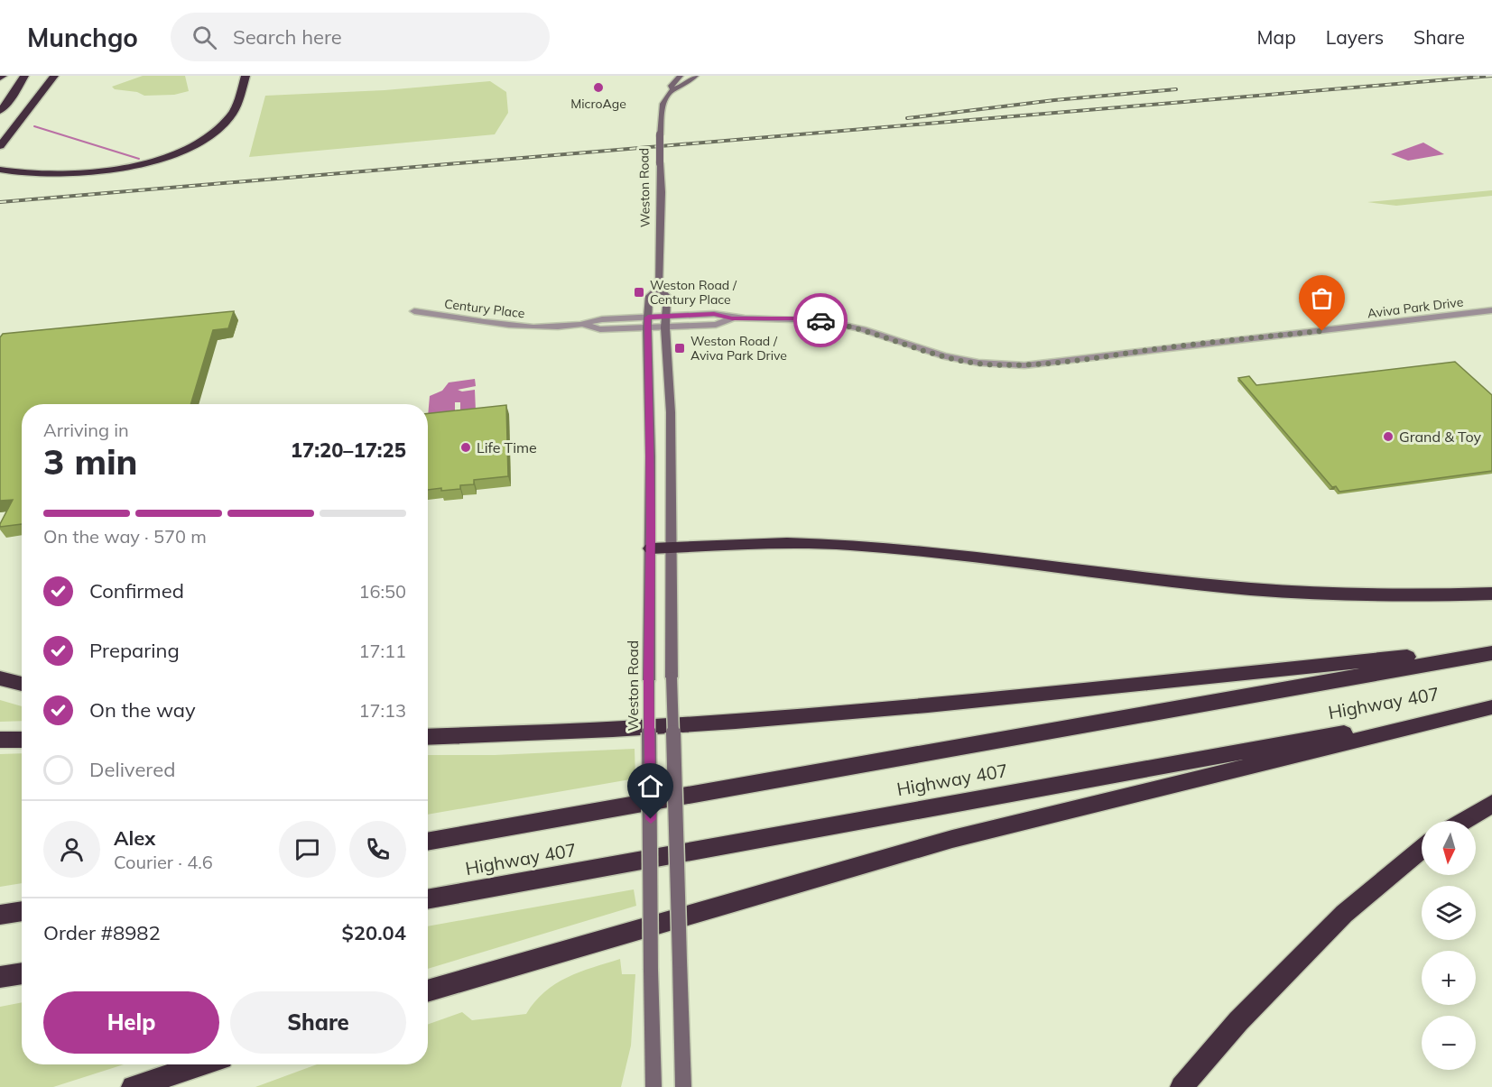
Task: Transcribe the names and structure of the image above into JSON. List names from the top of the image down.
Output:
{
  "streets": {
    "highway": ["Highway 407"],
    "main road": ["Weston Road"],
    "street": ["Aviva Park Drive", "Century Place"]
  },
  "crossings": [
    ["Weston Road", "Aviva Park Drive"],
    ["Weston Road", "Century Place"],
    ["Aviva Park Drive", "Century Place"]
  ],
  "places": {
    "other": ["MicroAge", "Grand & Toy", "Life Time"],
    "transit": ["Weston Road / Century Place", "Weston Road / Aviva Park Drive"]
  },
  "north": "bottom",
  "page": {
    "header": "Munchgo",
    "search": "Search here",
    "nav": ["Map", "Layers", "Share"],
    "heading": ["3 min", "Arriving in", "17:20–17:25"],
    "panel": [
      "Alex",
      "Courier · 4.6",
      "Order #8982",
      "$20.04"
    ],
    "bar": "On the way · 570 m",
    "list": [
      ["Confirmed", "16:50"],
      ["Preparing", "17:11"],
      ["On the way", "17:13"],
      "Delivered"
    ],
    "map_buttons": ["+", "−"],
    "buttons": ["Help", "Share"]
  }
}
